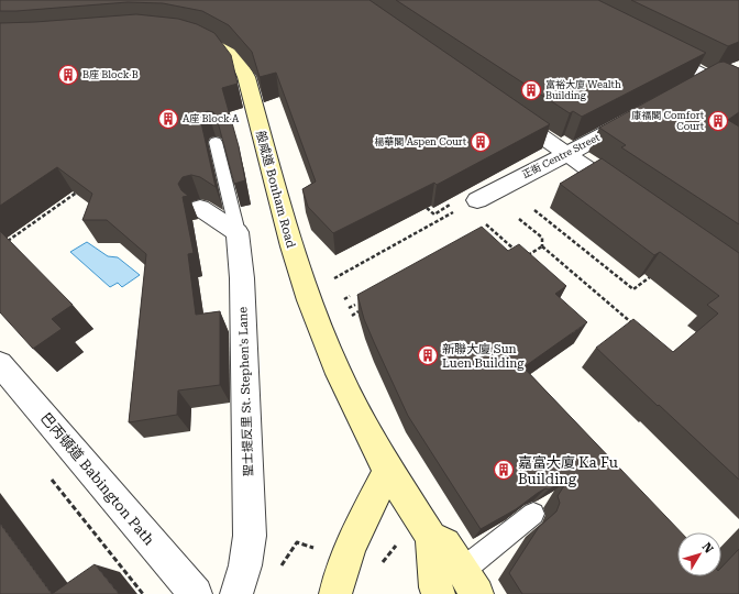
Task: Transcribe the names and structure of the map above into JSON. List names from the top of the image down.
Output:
{
  "streets": {
    "main road": ["般咸道 Bonham Road"],
    "street": ["正街 Centre Street", "聖士提反里 St. Stephen's Lane", "巴丙頓道 Babington Path"]
  },
  "places": {
    "building": [
      "B座 Block B",
      "富裕大廈 Wealth Building",
      "A座 Block A",
      "康福閣 Comfort Court",
      "楊華閣 Aspen Court",
      "新聯大廈 Sun Luen Building",
      "嘉富大廈 Ka Fu Building"
    ]
  },
  "north": "top right"
}
